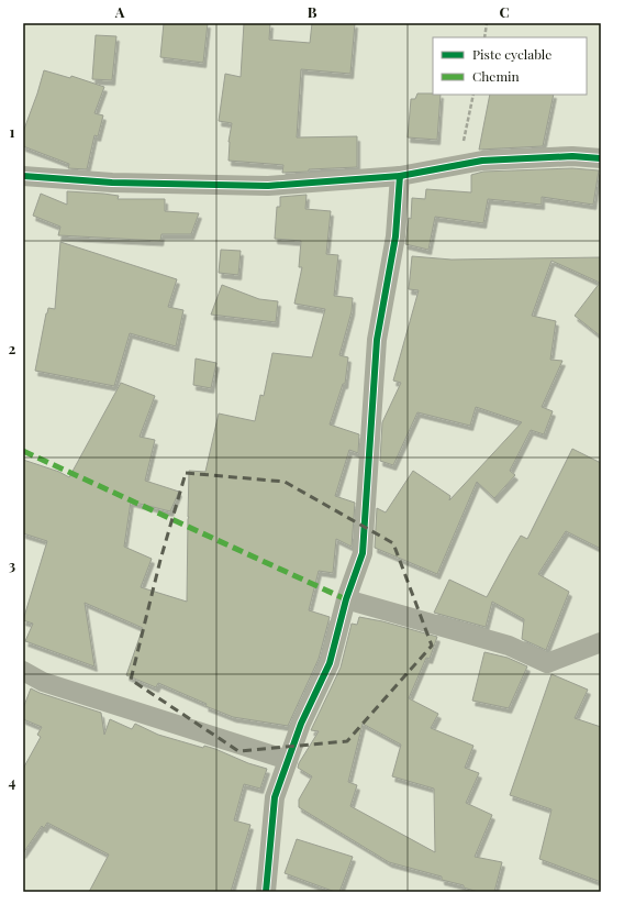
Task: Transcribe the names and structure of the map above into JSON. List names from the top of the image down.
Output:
{
  "legend": ["Piste cyclable", "Chemin"],
  "grid": {
    "columns": ["A", "B", "C"],
    "rows": [
      "1",
      "2",
      "3",
      "4"
    ]
  }
}
